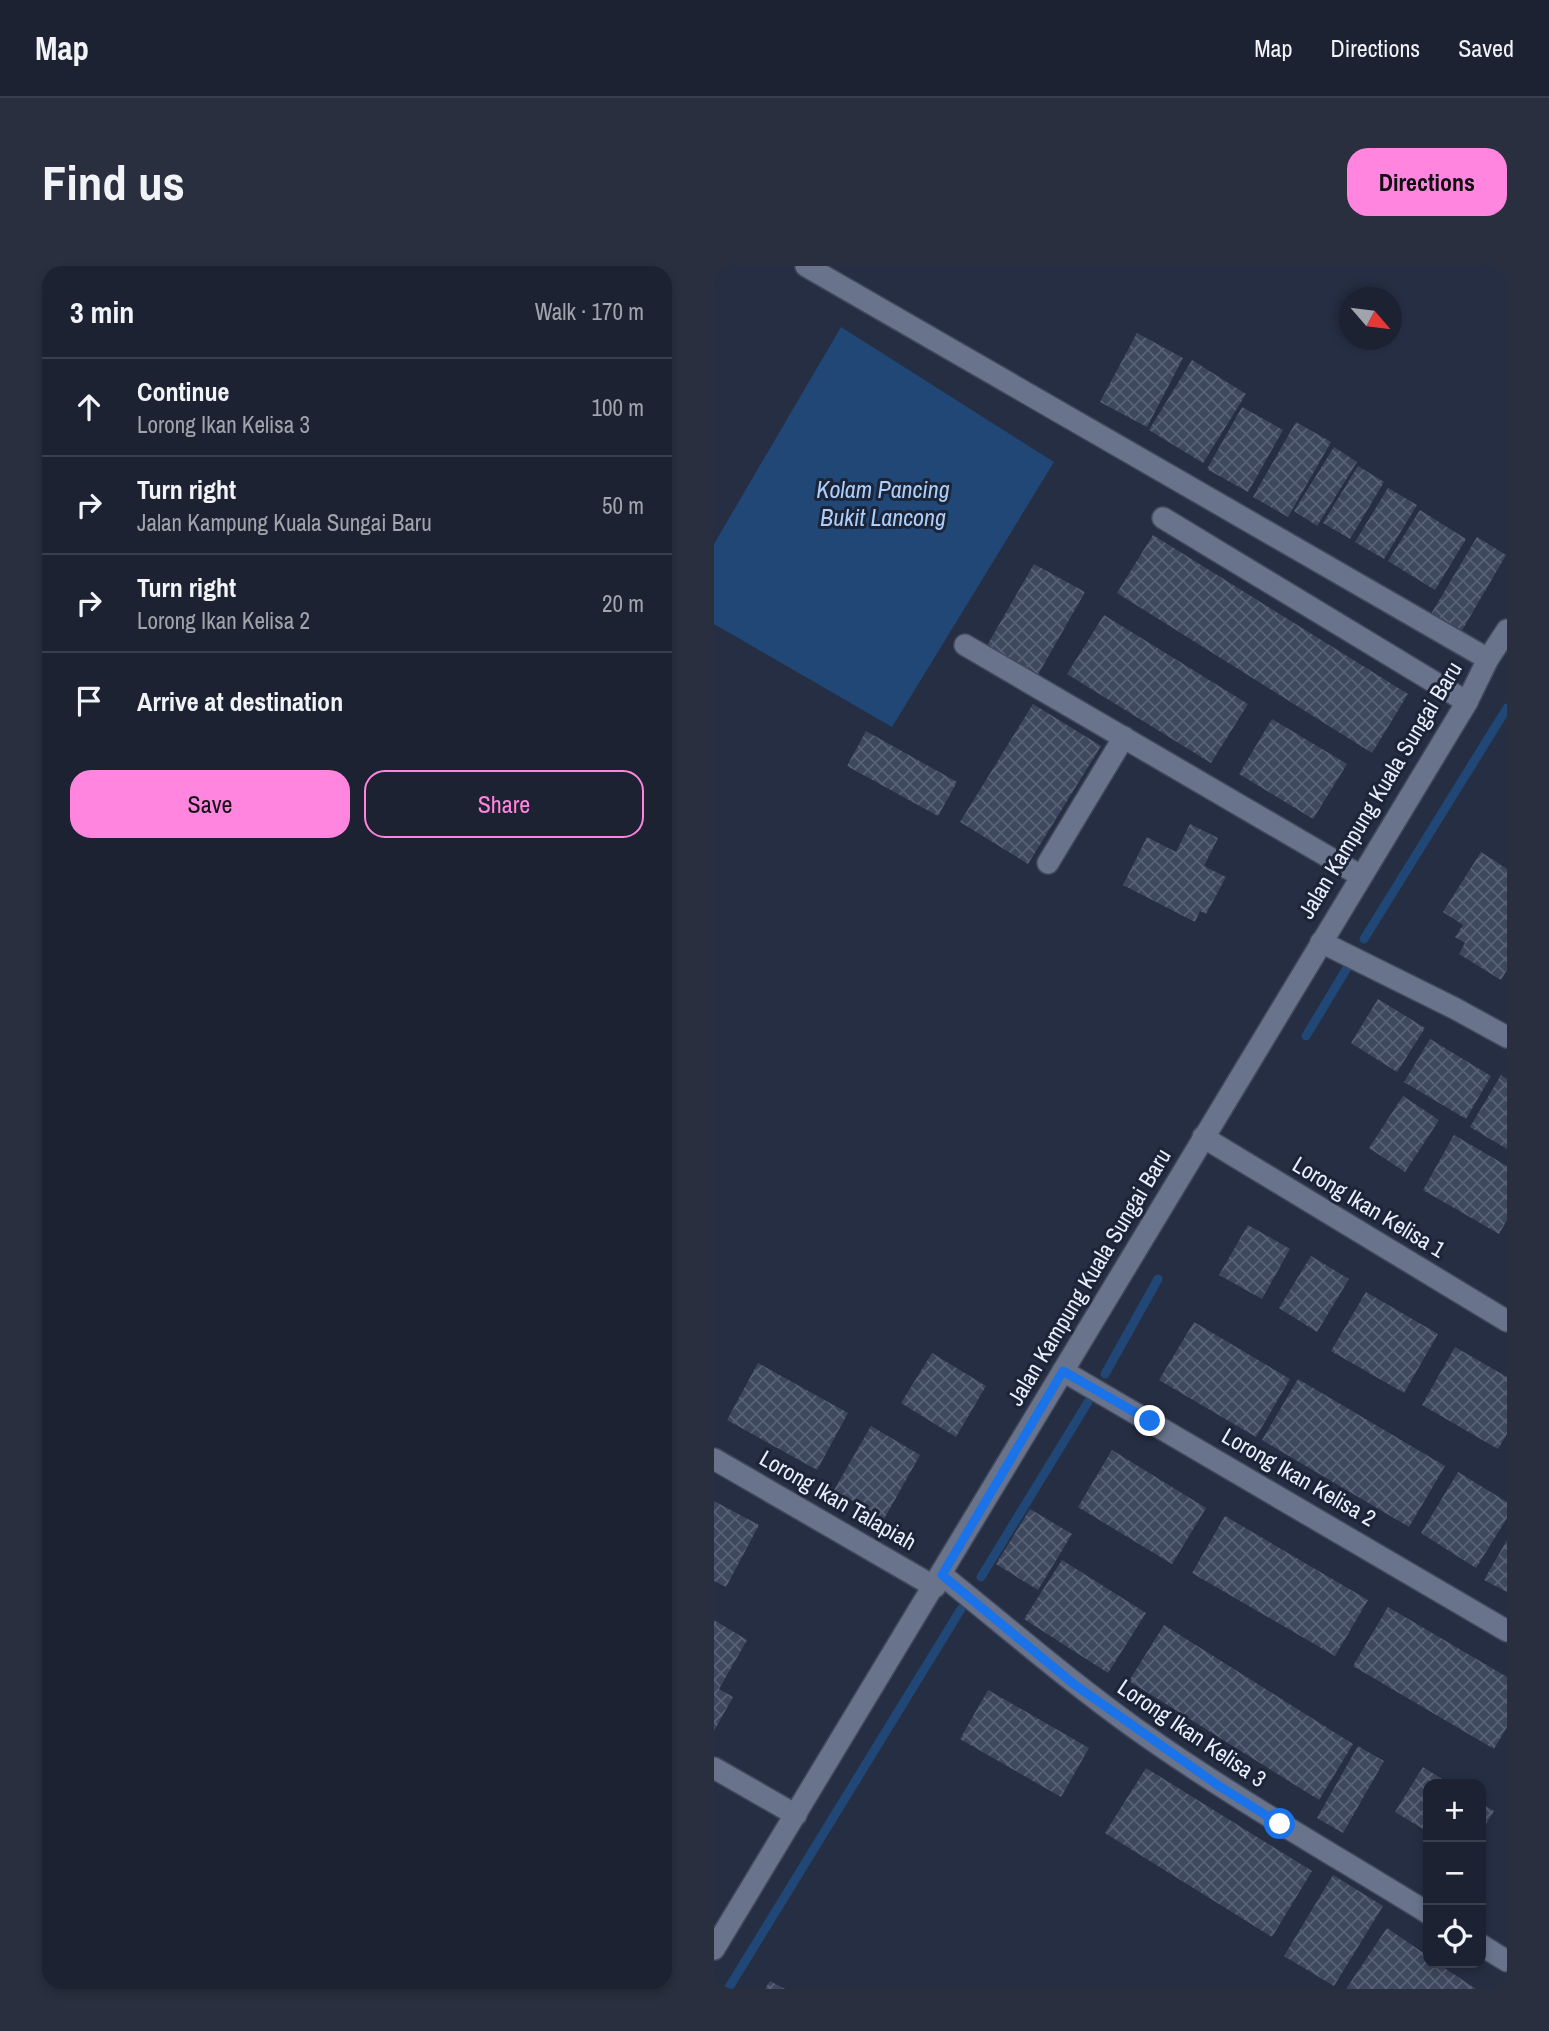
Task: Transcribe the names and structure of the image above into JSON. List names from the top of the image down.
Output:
{
  "streets": {
    "street": [
      "Jalan Kampung Kuala Sungai Baru",
      "Lorong Ikan Kelisa 1",
      "Lorong Ikan Kelisa 2",
      "Lorong Ikan Talapiah",
      "Lorong Ikan Kelisa 3"
    ]
  },
  "crossings": [
    ["Jalan Kampung Kuala Sungai Baru", "Lorong Ikan Kelisa 1"],
    ["Jalan Kampung Kuala Sungai Baru", "Lorong Ikan Kelisa 2"],
    ["Jalan Kampung Kuala Sungai Baru", "Lorong Ikan Talapiah"],
    ["Jalan Kampung Kuala Sungai Baru", "Lorong Ikan Kelisa 3"],
    ["Lorong Ikan Talapiah", "Lorong Ikan Kelisa 3"]
  ],
  "water": ["Kolam Pancing Bukit Lancong"],
  "north": "bottom right",
  "page": {
    "header": "Map",
    "nav": ["Map", "Directions", "Saved"],
    "buttons": [
      "Directions",
      ["Save", "Share"]
    ],
    "title": "Find us",
    "heading": ["3 min", "Walk · 170 m"],
    "list": [
      ["Continue", "Lorong Ikan Kelisa 3", "100 m"],
      ["Turn right", "Jalan Kampung Kuala Sungai Baru", "50 m"],
      ["Turn right", "Lorong Ikan Kelisa 2", "20 m"],
      "Arrive at destination"
    ],
    "map_buttons": ["+", "−"]
  }
}
